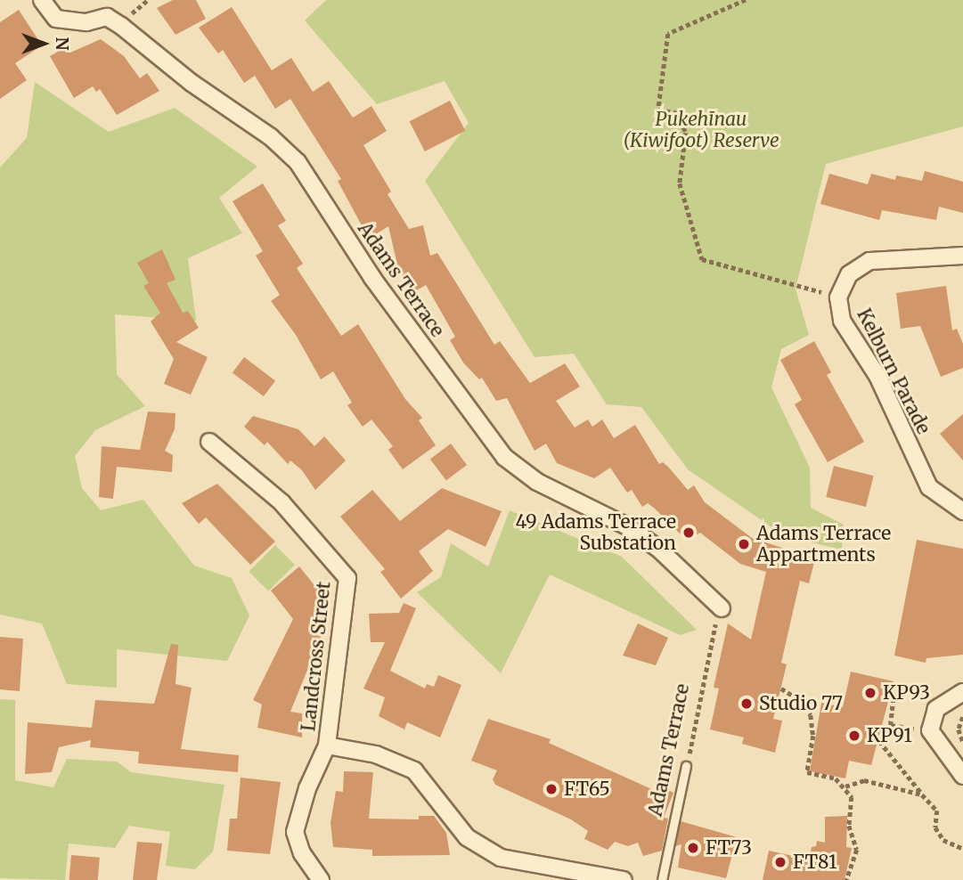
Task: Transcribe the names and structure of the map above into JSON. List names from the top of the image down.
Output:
{
  "streets": {
    "street": ["Adams Terrace", "Kelburn Parade", "Landcross Street"]
  },
  "parks": ["Pukehīnau (Kiwifoot) Reserve"],
  "places": [
    "49 Adams Terrace Substation",
    "Adams Terrace Appartments",
    "KP93",
    "Studio 77",
    "KP91",
    "FT65",
    "FT73",
    "FT81"
  ],
  "north": "right"
}
